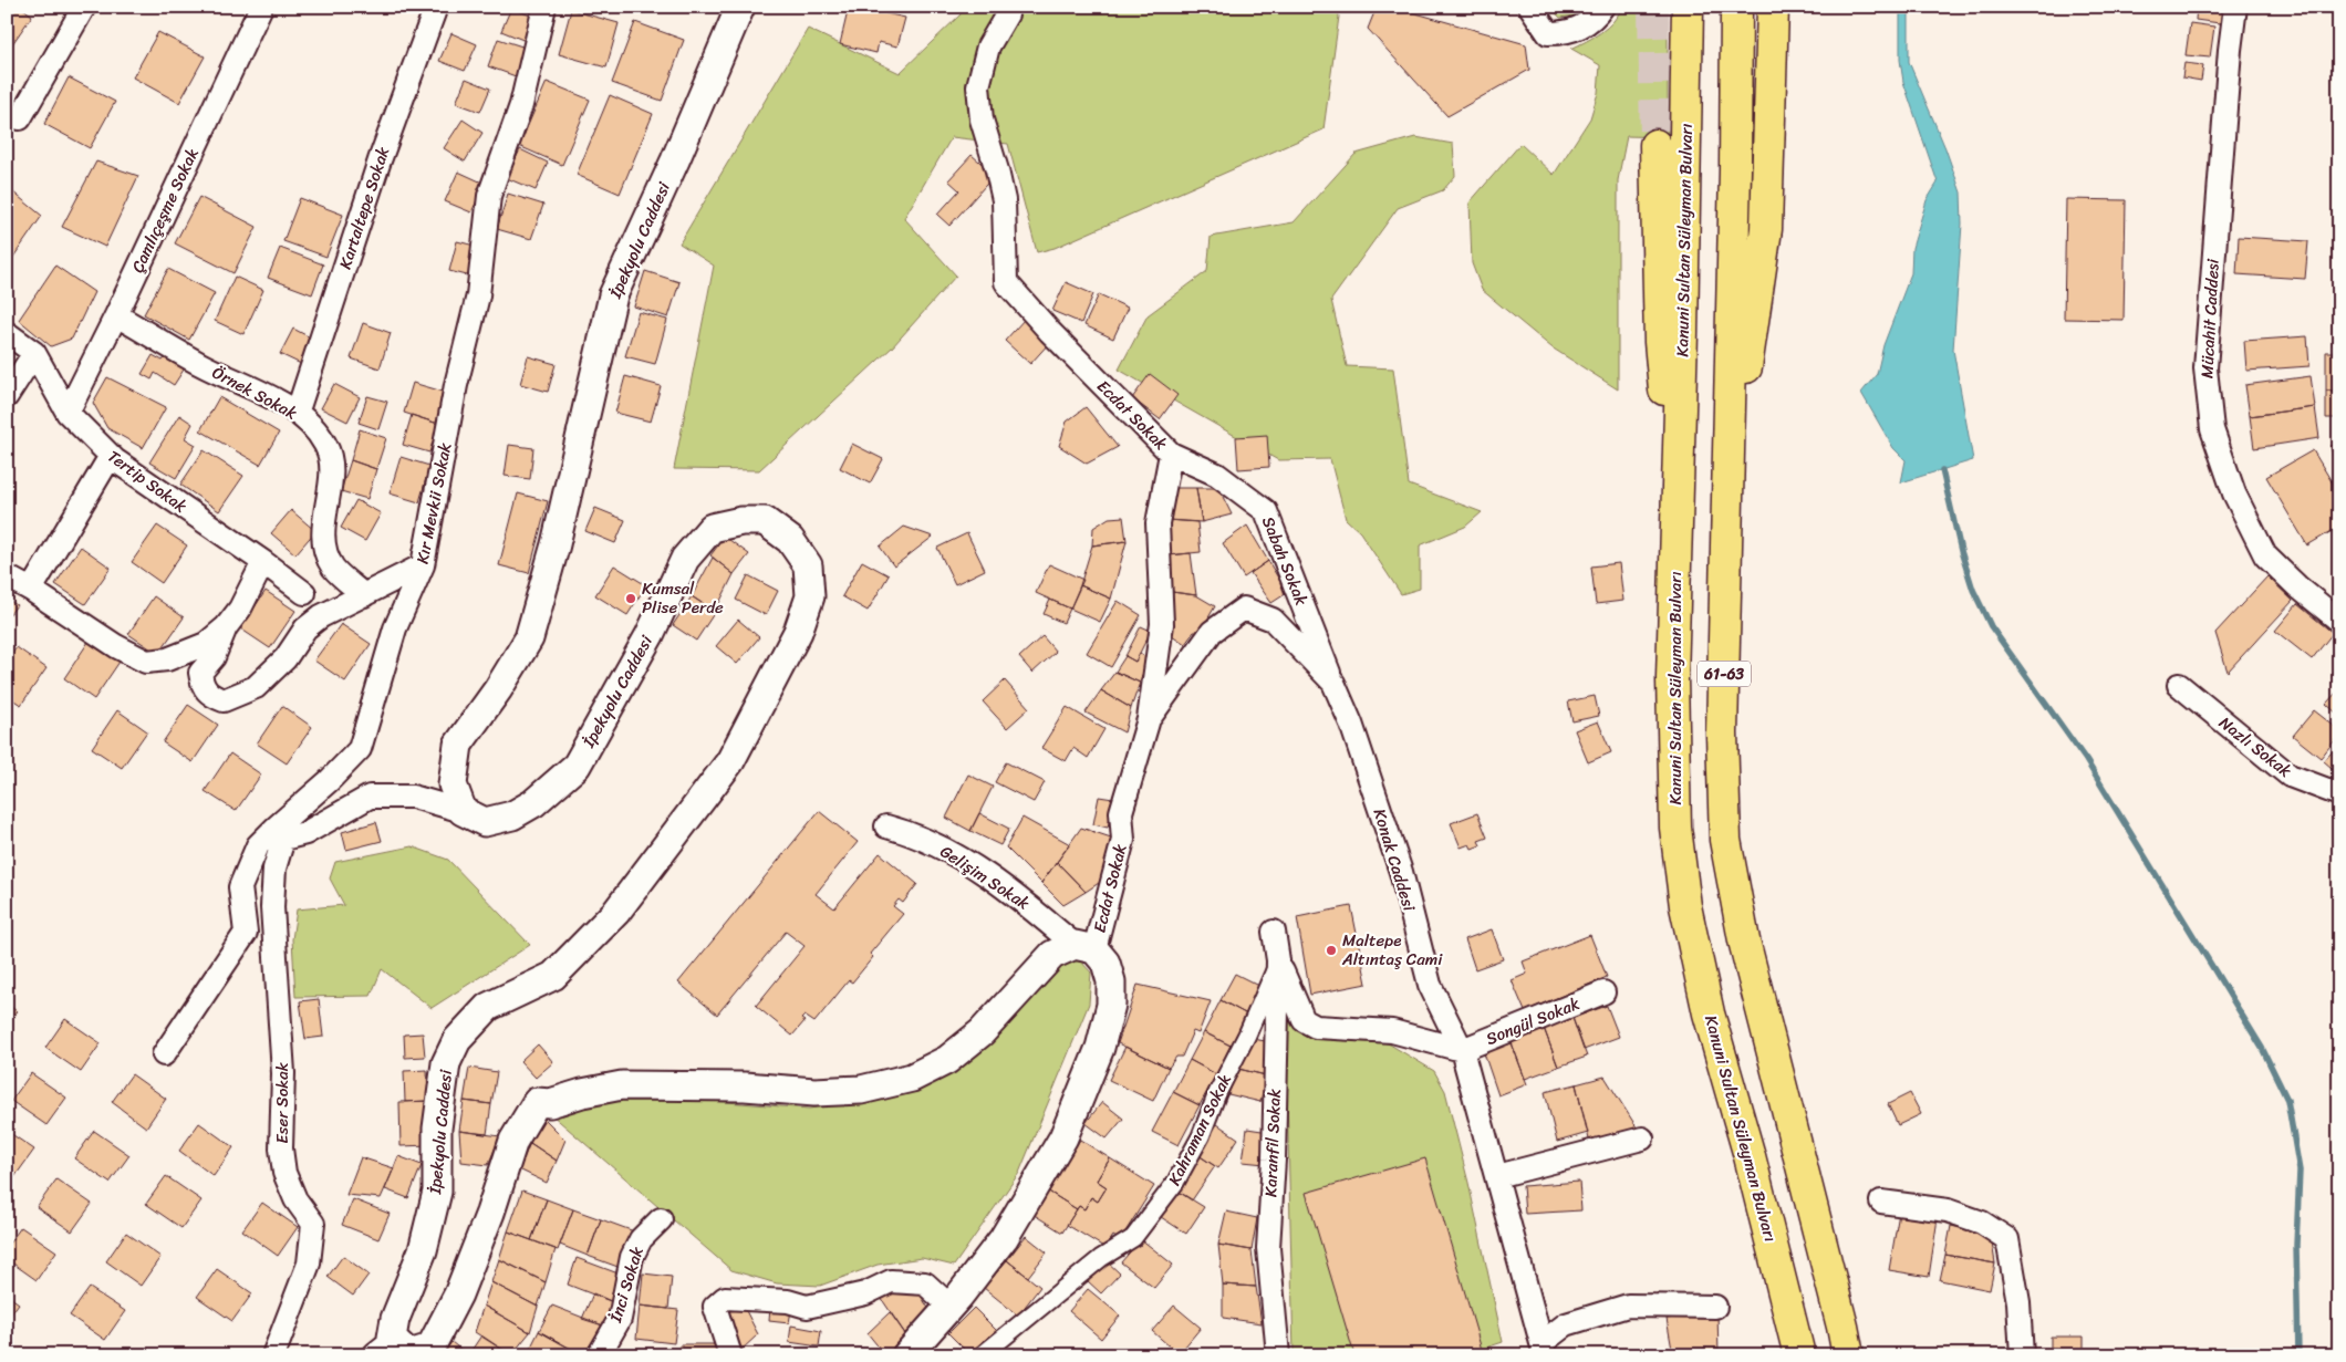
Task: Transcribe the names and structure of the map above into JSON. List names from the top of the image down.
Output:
{
  "streets": {
    "main road": ["Kanuni Sultan Süleyman Bulvarı", "61-63"],
    "street": [
      "Kartaltepe Sokak",
      "Çamlıçeşme Sokak",
      "İpekyolu Caddesi",
      "Mücahit Caddesi",
      "Örnek Sokak",
      "Ecdat Sokak",
      "Tertip Sokak",
      "Kır Mevkii Sokak",
      "Sabah Sokak",
      "Nazlı Sokak",
      "Konak Caddesi",
      "Gelişim Sokak",
      "Songül Sokak",
      "Eser Sokak",
      "Kahraman Sokak",
      "Karanfil Sokak",
      "İnci Sokak"
    ]
  },
  "crossings": [
    ["Kartaltepe Sokak", "Örnek Sokak"],
    ["Çamlıçeşme Sokak", "Örnek Sokak"],
    ["Çamlıçeşme Sokak", "Tertip Sokak"],
    ["Kanuni Sultan Süleyman Bulvarı", "61-63"],
    ["Ecdat Sokak", "Sabah Sokak"],
    ["Ecdat Sokak", "Konak Caddesi"],
    ["Ecdat Sokak", "Gelişim Sokak"],
    ["Kır Mevkii Sokak", "Eser Sokak"],
    ["Sabah Sokak", "Konak Caddesi"],
    ["Konak Caddesi", "Songül Sokak"],
    ["Kahraman Sokak", "Karanfil Sokak"]
  ],
  "places": ["Kumsal Plise Perde", "Maltepe Altıntaş Cami"]
}
